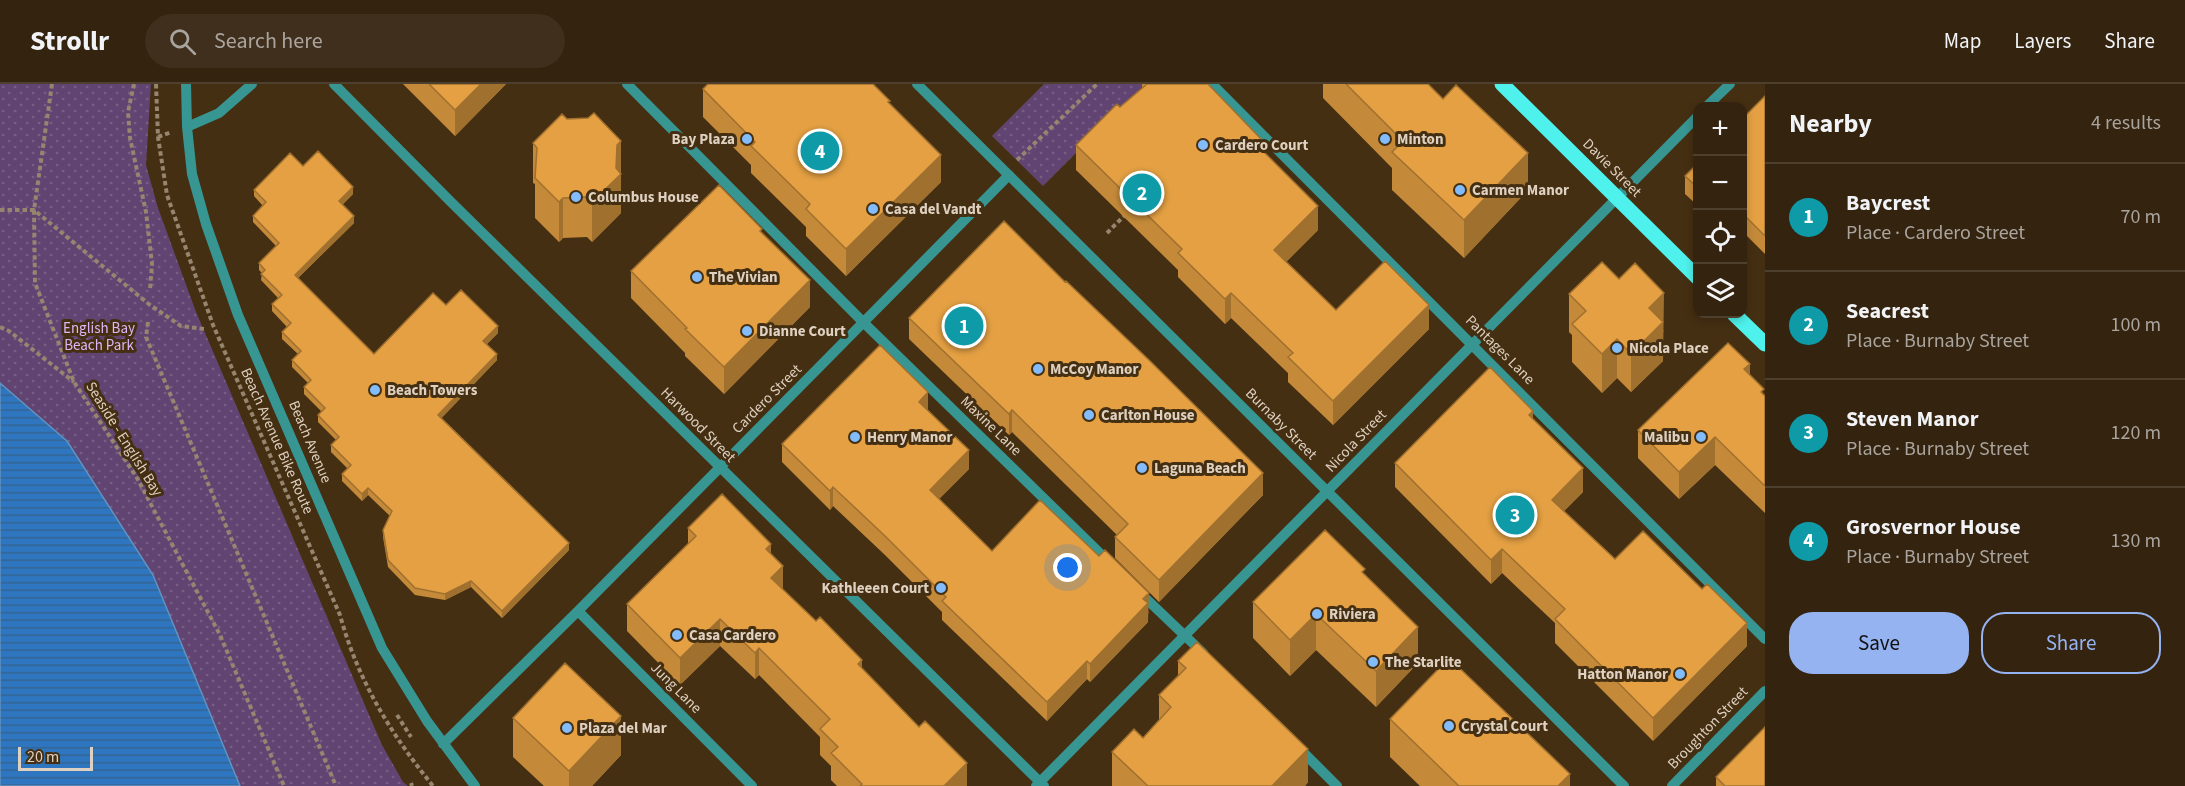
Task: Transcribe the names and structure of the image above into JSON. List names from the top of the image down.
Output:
{
  "streets": {
    "main road": ["Davie Street"],
    "street": [
      "Pantages Lane",
      "Cardero Street",
      "Burnaby Street",
      "Harwood Street",
      "Maxine Lane",
      "Nicola Street",
      "Beach Avenue",
      "Jung Lane",
      "Broughton Street"
    ],
    "path": ["Seaside - English Bay", "Beach Avenue Bike Route"]
  },
  "crossings": [
    ["Davie Street", "Nicola Street"],
    ["Pantages Lane", "Nicola Street"],
    ["Cardero Street", "Burnaby Street"],
    ["Cardero Street", "Harwood Street"],
    ["Cardero Street", "Maxine Lane"],
    ["Cardero Street", "Beach Avenue"],
    ["Cardero Street", "Jung Lane"],
    ["Burnaby Street", "Nicola Street"],
    ["Harwood Street", "Nicola Street"],
    ["Maxine Lane", "Nicola Street"]
  ],
  "parks": ["English Bay Beach Park"],
  "places": [
    "Bay Plaza",
    "Minton",
    "Cardero Court",
    "Carmen Manor",
    "Columbus House",
    "Casa del Vandt",
    "The Vivian",
    "Dianne Court",
    "Nicola Place",
    "McCoy Manor",
    "Beach Towers",
    "Carlton House",
    "Henry Manor",
    "Malibu",
    "Laguna Beach",
    "Kathleeen Court",
    "Riviera",
    "Casa Cardero",
    "The Starlite",
    "Hatton Manor",
    "Crystal Court",
    "Plaza del Mar"
  ],
  "scale_bar": "20 m",
  "page": {
    "header": "Strollr",
    "search": "Search here",
    "nav": ["Map", "Layers", "Share"],
    "heading": ["Nearby", "4 results"],
    "map_buttons": ["+", "−"],
    "pins": [
      "4",
      "2",
      "1",
      "3"
    ],
    "list": [
      {
        "mark": "1",
        "name": "Baycrest",
        "note": "Place · Cardero Street",
        "value": "70 m"
      },
      {
        "mark": "2",
        "name": "Seacrest",
        "note": "Place · Burnaby Street",
        "value": "100 m"
      },
      {
        "mark": "3",
        "name": "Steven Manor",
        "note": "Place · Burnaby Street",
        "value": "120 m"
      },
      {
        "mark": "4",
        "name": "Grosvernor House",
        "note": "Place · Burnaby Street",
        "value": "130 m"
      }
    ],
    "buttons": ["Save", "Share"],
    "scale": "20 m"
  }
}
